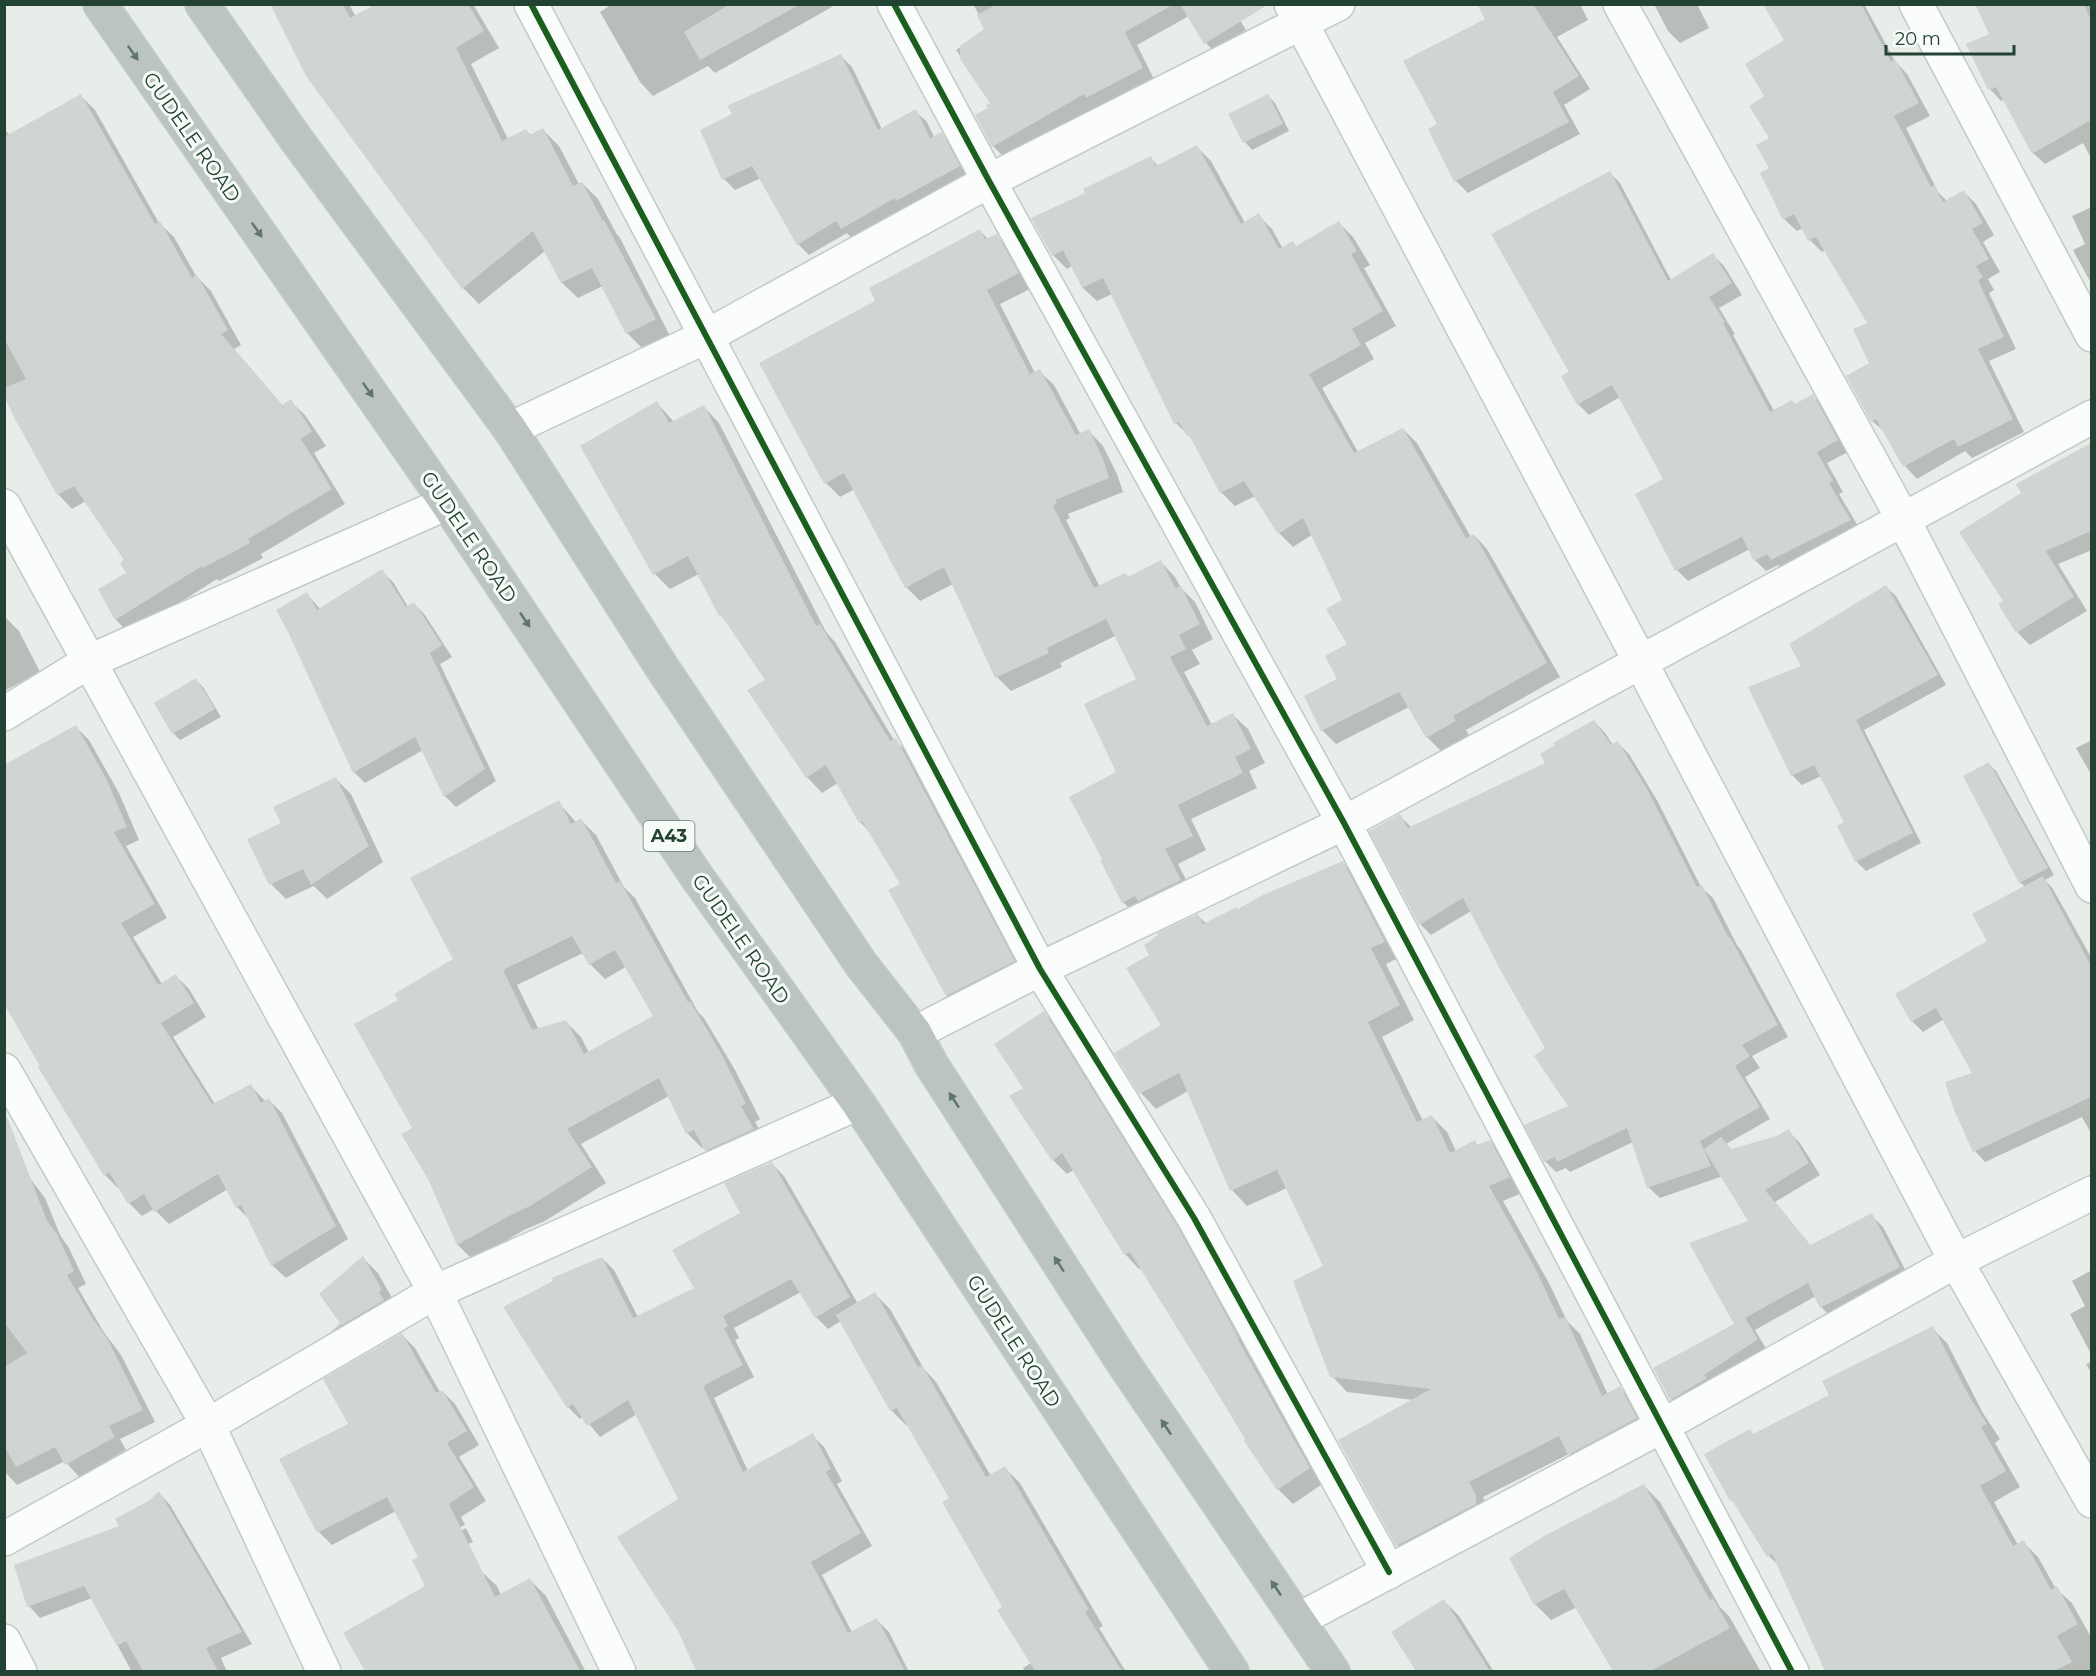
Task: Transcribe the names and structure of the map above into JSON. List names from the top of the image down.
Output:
{
  "streets": {
    "highway": ["GUDELE ROAD", "A43"]
  },
  "scale_bar": "20 m"
}
